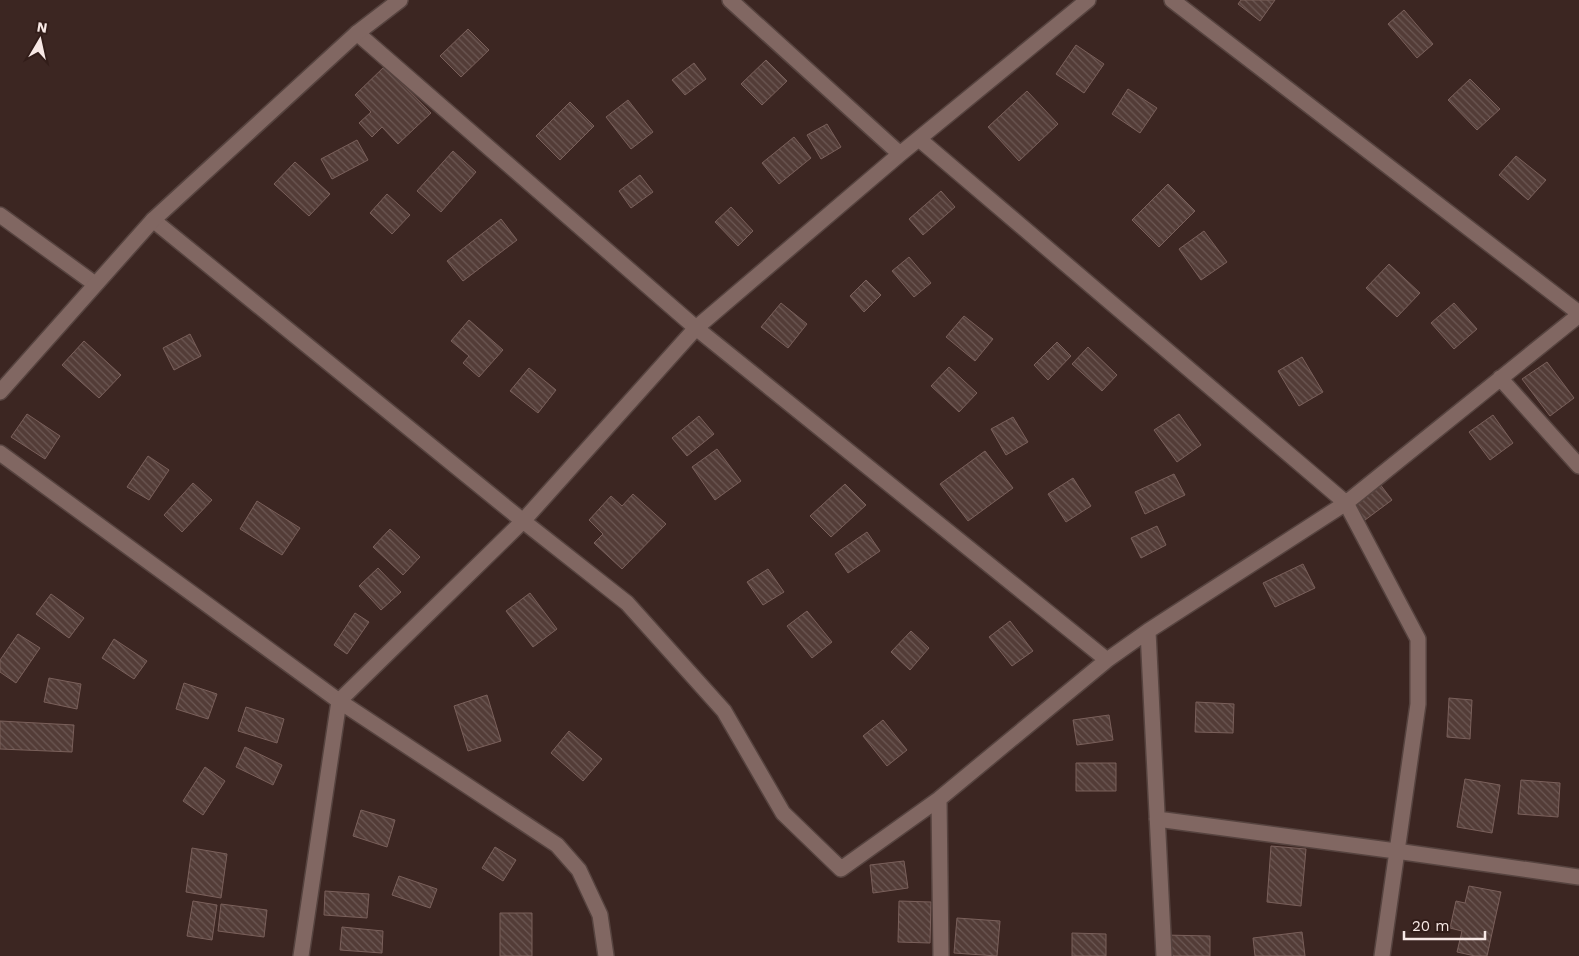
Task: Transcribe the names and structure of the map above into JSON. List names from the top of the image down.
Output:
{
  "scale_bar": "20 m",
  "north": "top"
}
